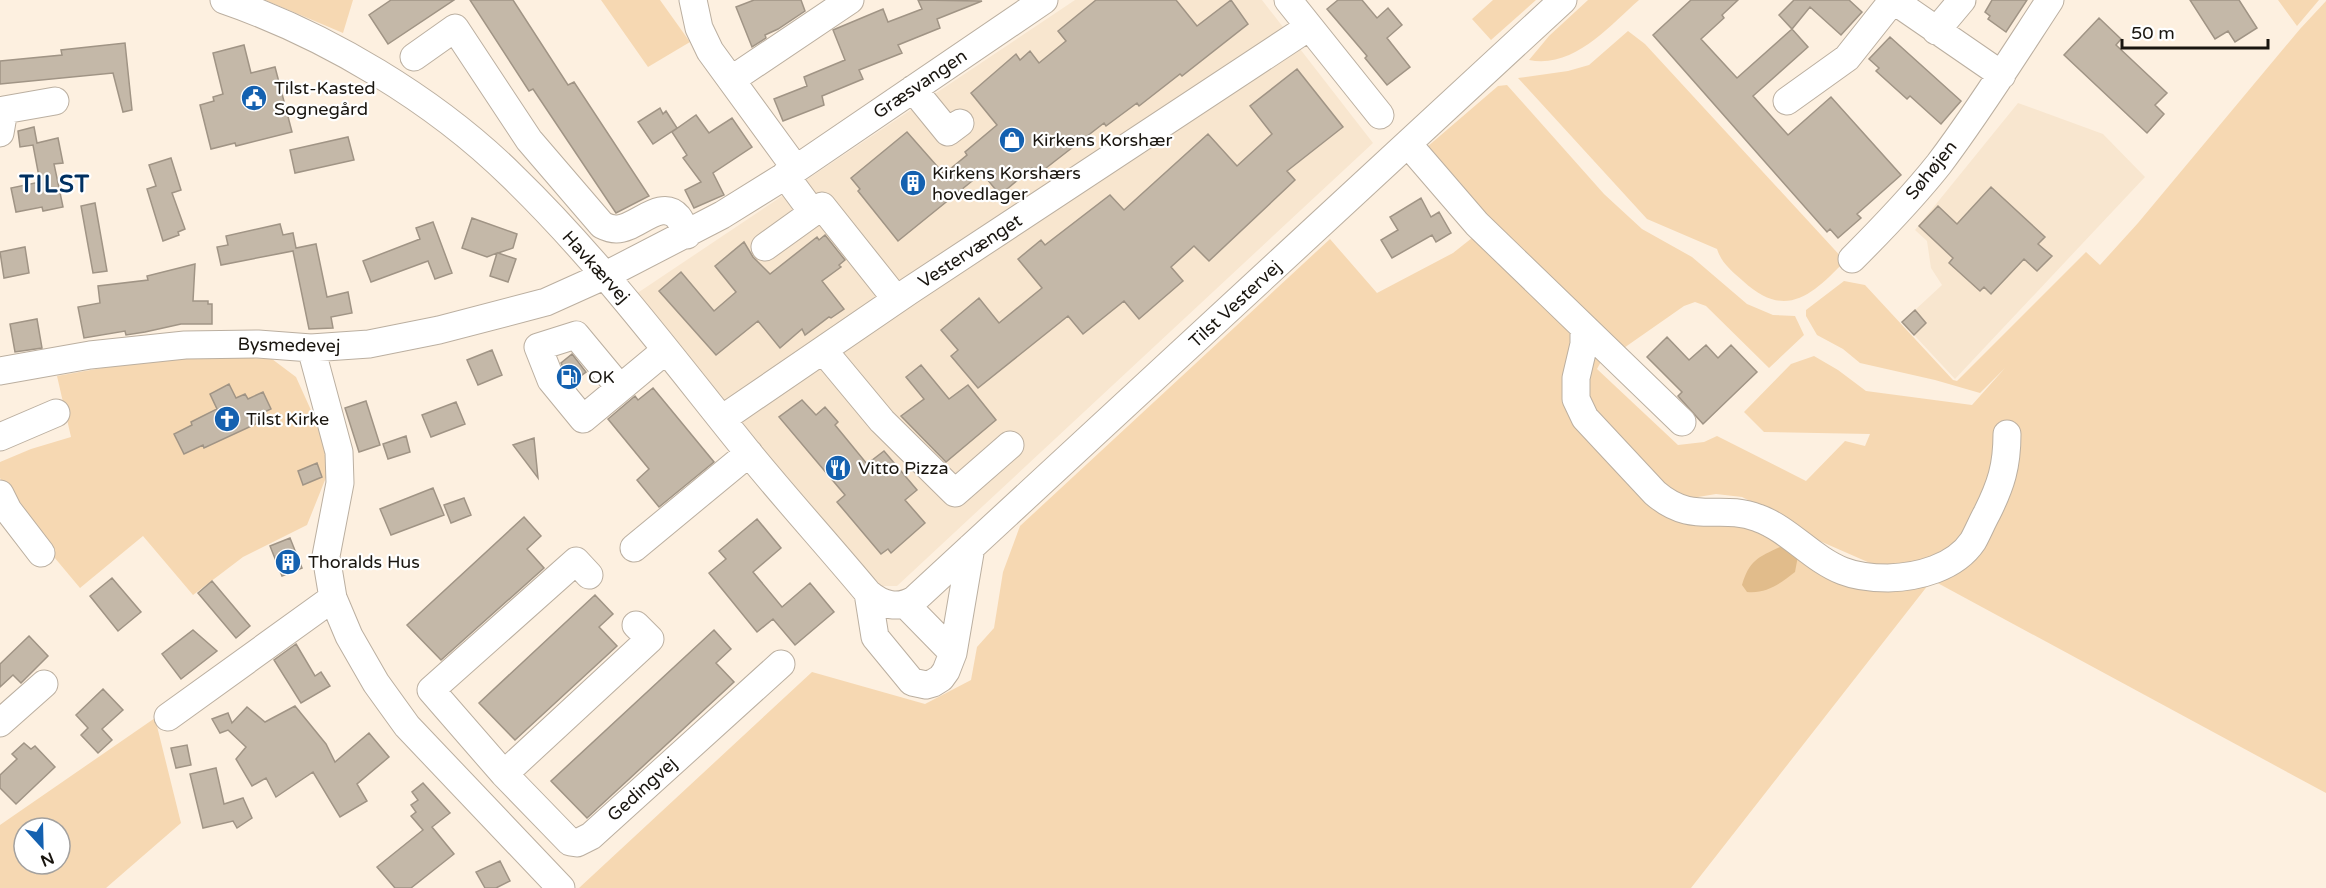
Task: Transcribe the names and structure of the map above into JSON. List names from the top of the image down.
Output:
{
  "streets": {
    "street": [
      "Græsvangen",
      "Søhøjen",
      "Vestervænget",
      "Havkærvej",
      "Tilst Vestervej",
      "Bysmedevej",
      "Gedingvej"
    ]
  },
  "crossings": [
    ["Græsvangen", "Havkærvej"],
    ["Græsvangen", "Bysmedevej"],
    ["Vestervænget", "Havkærvej"],
    ["Havkærvej", "Tilst Vestervej"],
    ["Havkærvej", "Bysmedevej"]
  ],
  "districts": ["TILST"],
  "places": {
    "public building": ["Tilst-Kasted Sognegård"],
    "shop": ["Kirkens Korshær"],
    "building": ["Kirkens Korshærs hovedlager", "Thoralds Hus"],
    "fuel station": ["OK"],
    "church": ["Tilst Kirke"],
    "restaurant": ["Vitto Pizza"]
  },
  "scale_bar": "50 m",
  "north": "bottom"
}
